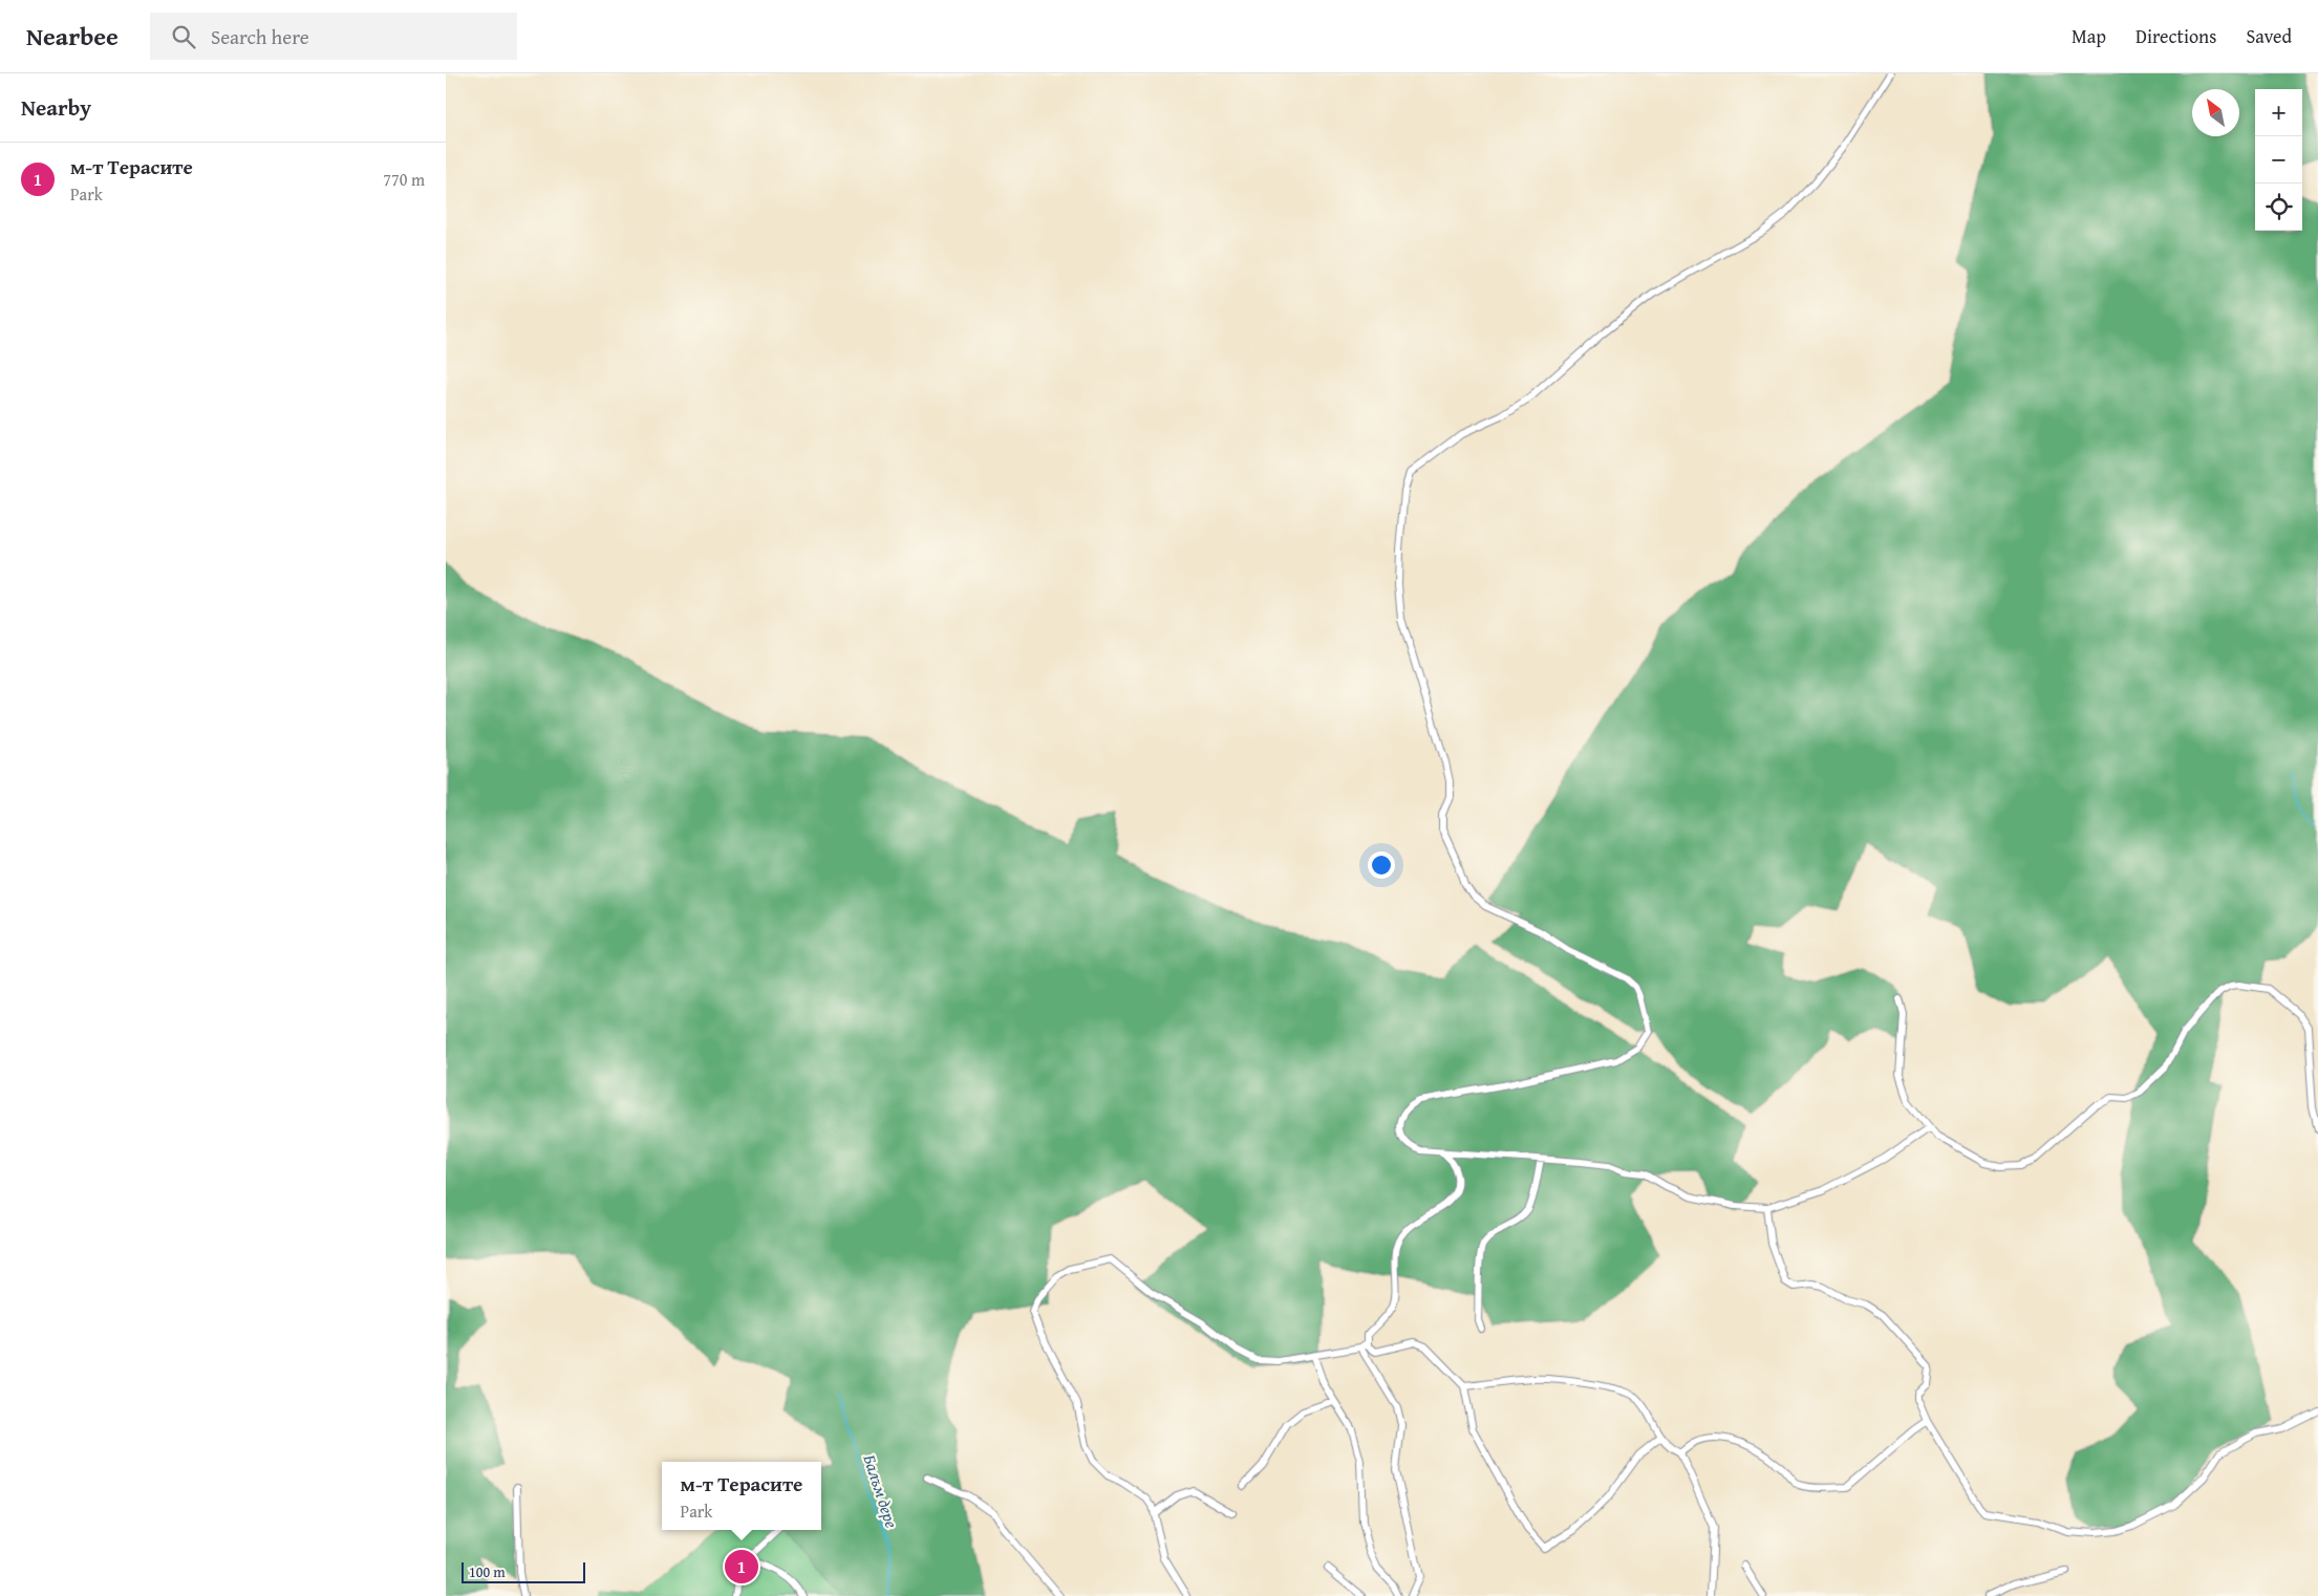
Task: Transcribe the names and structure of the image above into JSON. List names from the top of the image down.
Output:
{
  "water": ["Балъм дере"],
  "scale_bar": "100 m",
  "north": "top left",
  "page": {
    "header": "Nearbee",
    "search": "Search here",
    "nav": ["Map", "Directions", "Saved"],
    "heading": "Nearby",
    "map_buttons": ["+", "−"],
    "list": [
      {
        "mark": "1",
        "name": "м-т Терасите",
        "note": "Park",
        "value": "770 m"
      }
    ],
    "popup": ["м-т Терасите", "Park"],
    "pins": "1",
    "scale": "100 m"
  }
}
